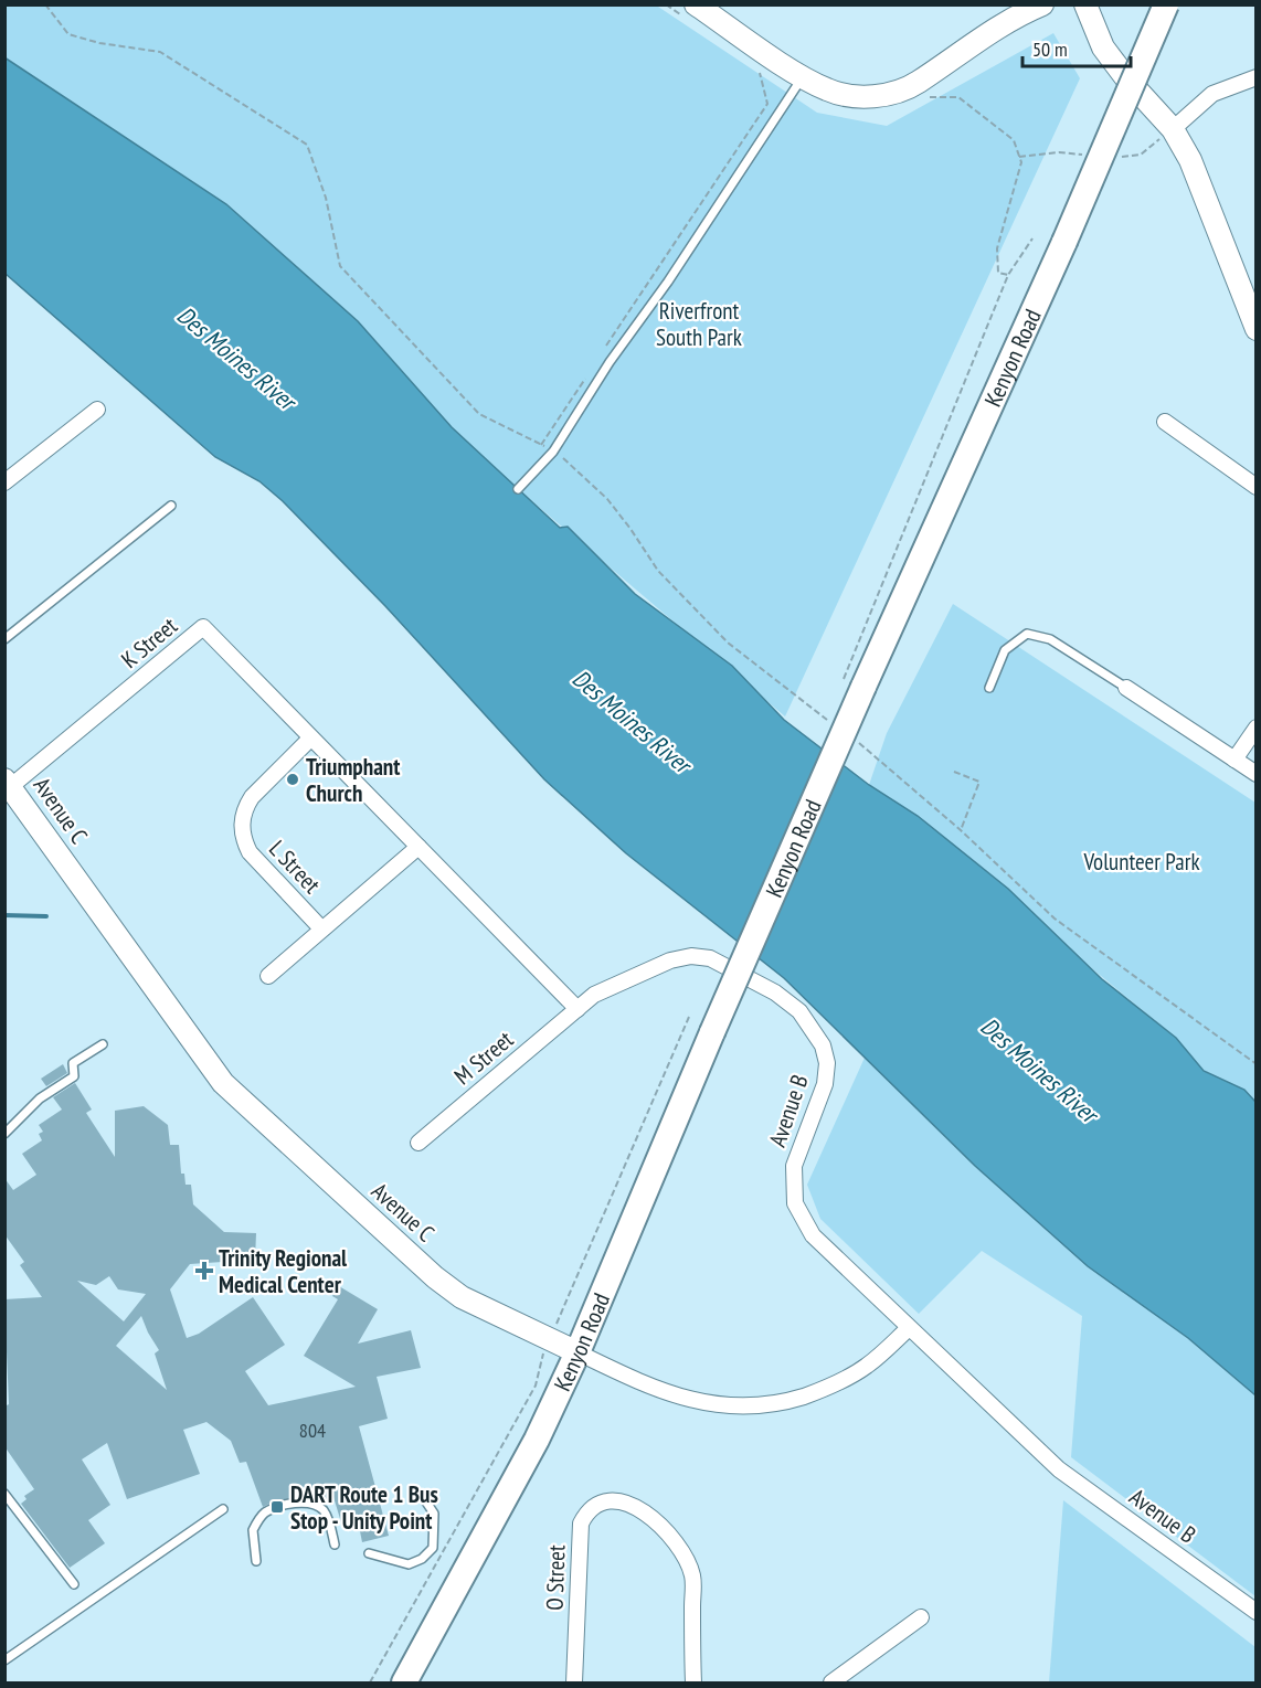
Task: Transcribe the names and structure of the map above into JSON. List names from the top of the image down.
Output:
{
  "streets": {
    "main road": ["Kenyon Road"],
    "street": [
      "K Street",
      "Avenue C",
      "L Street",
      "M Street",
      "Avenue B",
      "O Street"
    ]
  },
  "crossings": [
    ["Kenyon Road", "Avenue C"],
    ["K Street", "Avenue C"],
    ["K Street", "L Street"],
    ["Avenue C", "Avenue B"],
    ["M Street", "Avenue B"]
  ],
  "water": ["Des Moines River"],
  "parks": ["Riverfront South Park", "Volunteer Park"],
  "places": {
    "other": ["Triumphant Church"],
    "health": ["Trinity Regional Medical Center"],
    "transit": ["DART Route 1 Bus Stop - Unity Point"]
  },
  "house_numbers": ["804"],
  "scale_bar": "50 m"
}
